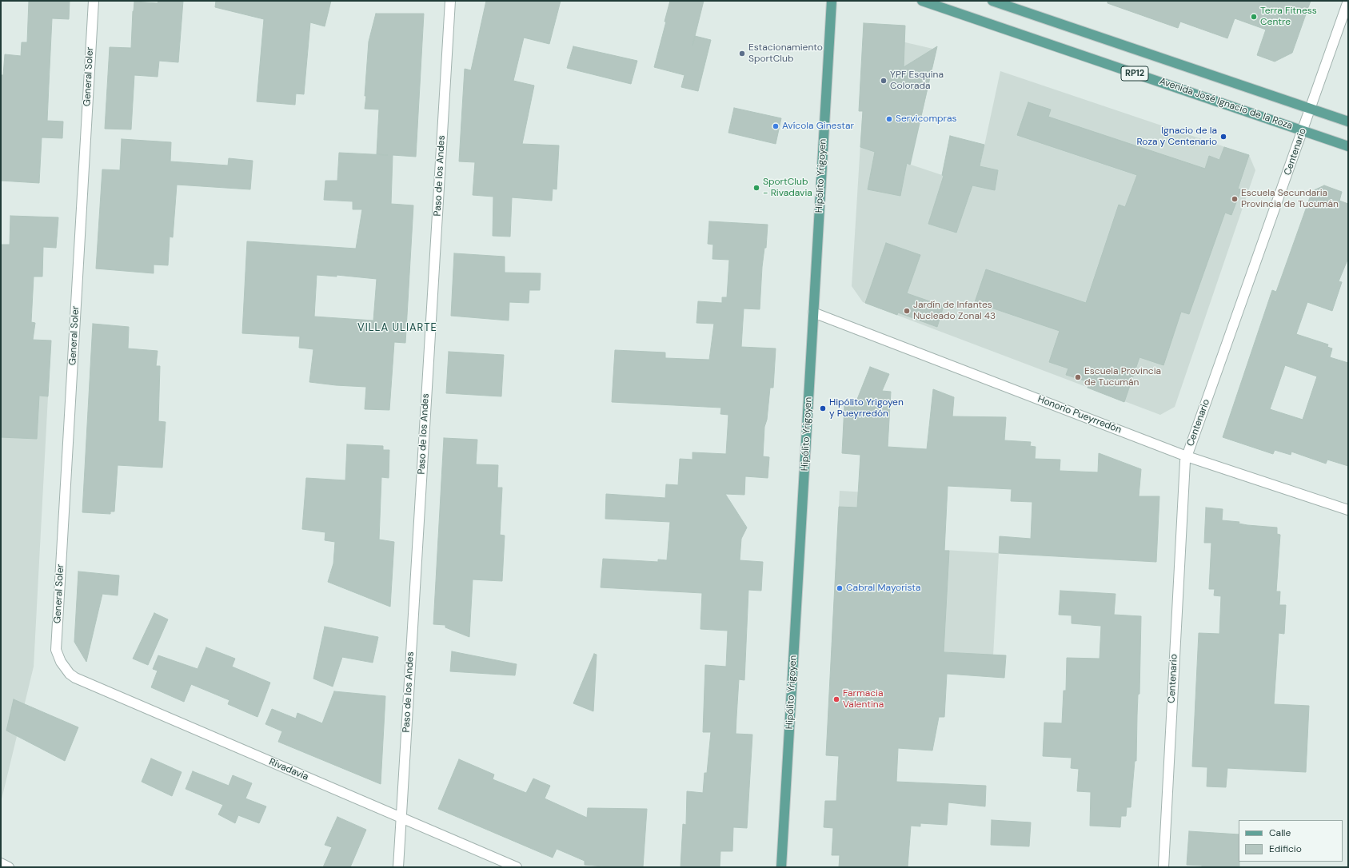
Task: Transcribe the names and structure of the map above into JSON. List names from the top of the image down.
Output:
{
  "streets": {
    "main road": ["RP12", "Avenida José Ignacio de la Roza", "Hipólito Yrigoyen"],
    "street": [
      "General Soler",
      "Centenario",
      "Paso de los Andes",
      "Honorio Pueyrredón",
      "Rivadavia"
    ]
  },
  "crossings": [
    ["RP12", "Centenario"],
    ["General Soler", "Rivadavia"],
    ["Avenida José Ignacio de la Roza", "Centenario"],
    ["Centenario", "Honorio Pueyrredón"],
    ["Paso de los Andes", "Rivadavia"],
    ["Hipólito Yrigoyen", "Honorio Pueyrredón"]
  ],
  "districts": ["VILLA ULIARTE"],
  "places": [
    "Terra Fitness Centre",
    "Estacionamiento SportClub",
    "YPF Esquina Colorada",
    "Servicompras",
    "Avícola Ginestar",
    "Ignacio de la Roza y Centenario",
    "SportClub - Rivadavia",
    "Escuela Secundaria Provincia de Tucumán",
    "Jardín de Infantes Nucleado Zonal 43",
    "Escuela Provincia de Tucumán",
    "Hipólito Yrigoyen y Pueyrredón",
    "Cabral Mayorista",
    "Farmacia Valentina"
  ],
  "legend": ["Calle", "Edificio"]
}
